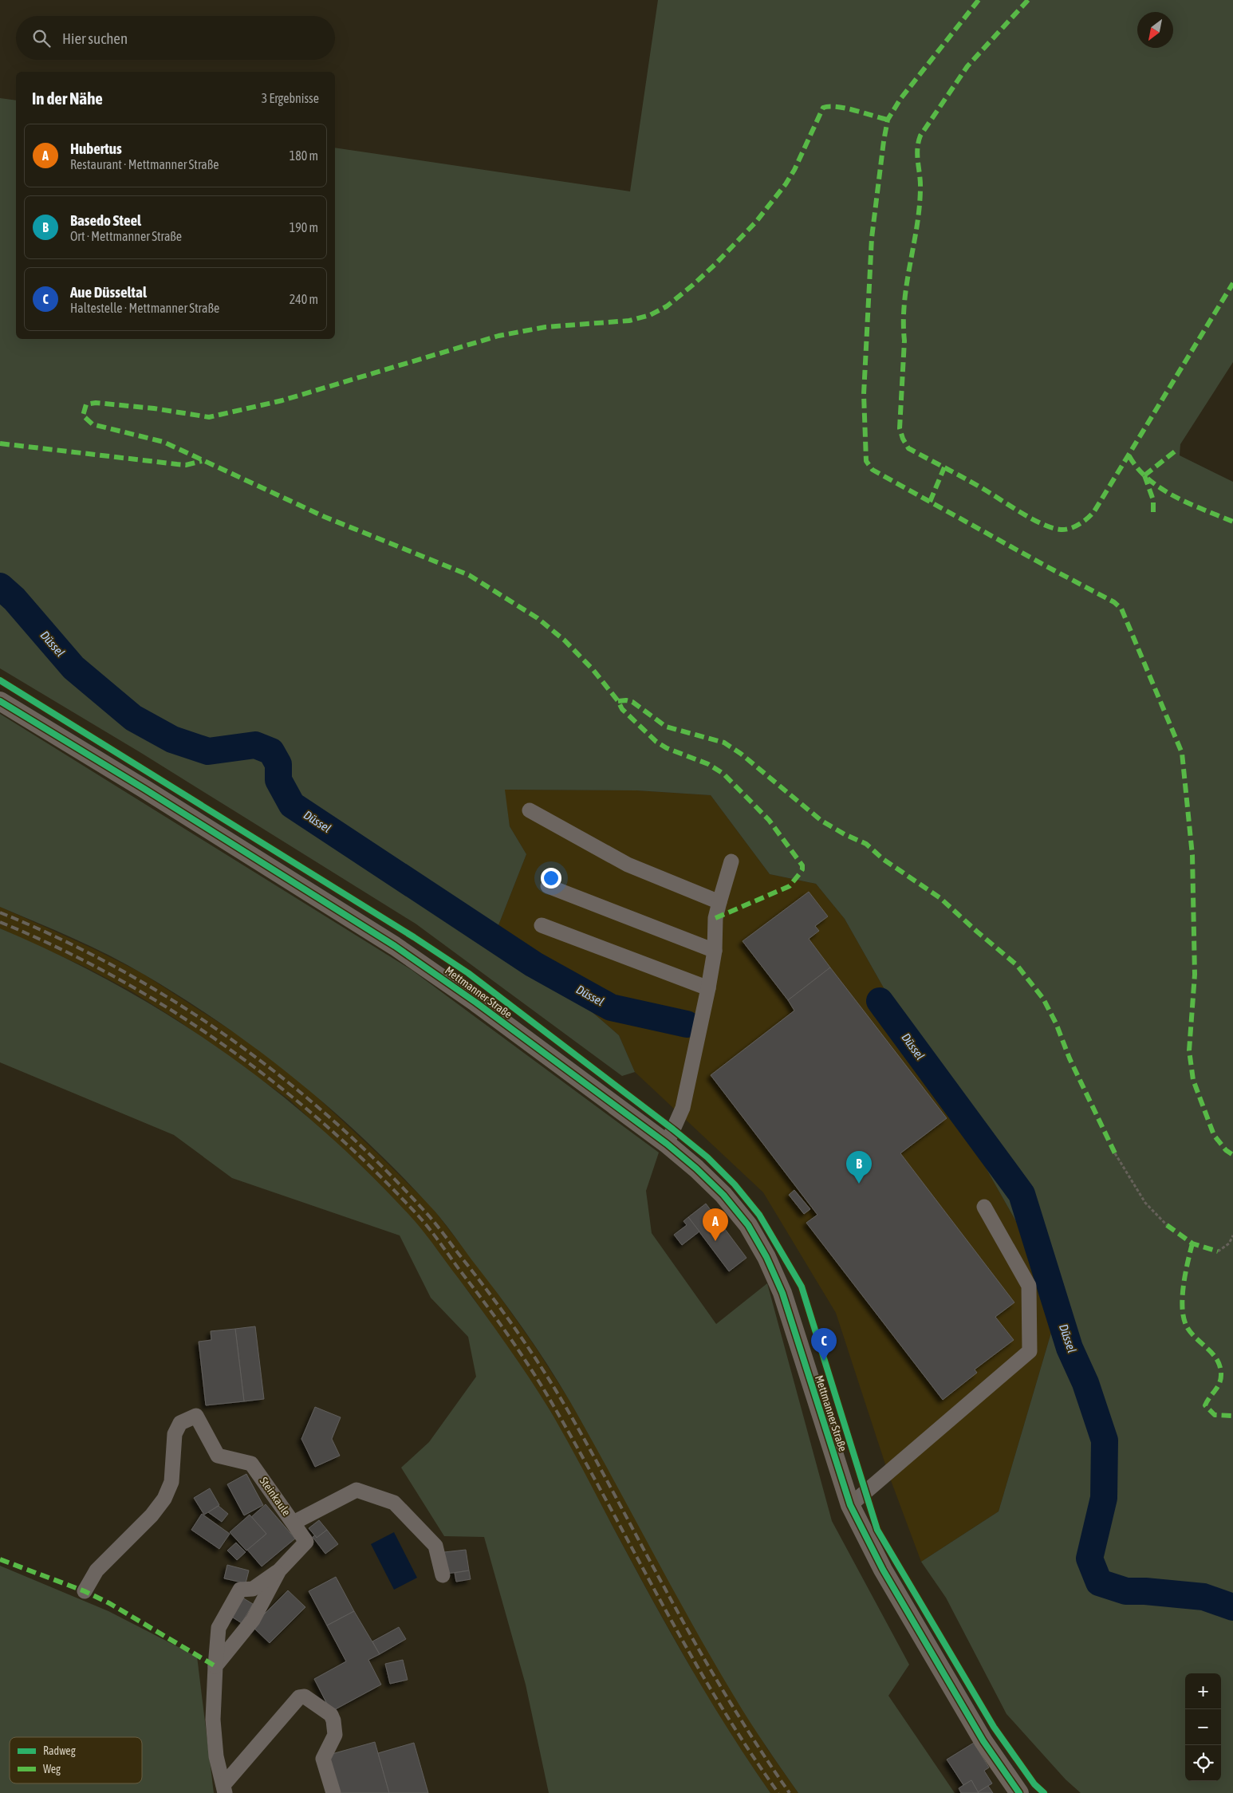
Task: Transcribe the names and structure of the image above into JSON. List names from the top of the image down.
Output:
{
  "streets": {
    "main road": ["Mettmanner Straße"],
    "lane": ["Steinkaule"]
  },
  "water": ["Düssel"],
  "legend": ["Radweg", "Weg"],
  "north": "bottom left",
  "page": {
    "search": "Hier suchen",
    "heading": ["In der Nähe", "3 Ergebnisse"],
    "list": [
      {
        "mark": "A",
        "name": "Hubertus",
        "note": "Restaurant · Mettmanner Straße",
        "value": "180 m"
      },
      {
        "mark": "B",
        "name": "Basedo Steel",
        "note": "Ort · Mettmanner Straße",
        "value": "190 m"
      },
      {
        "mark": "C",
        "name": "Aue Düsseltal",
        "note": "Haltestelle · Mettmanner Straße",
        "value": "240 m"
      }
    ],
    "pins": ["B", "A", "C"],
    "map_buttons": ["+", "−"]
  }
}
